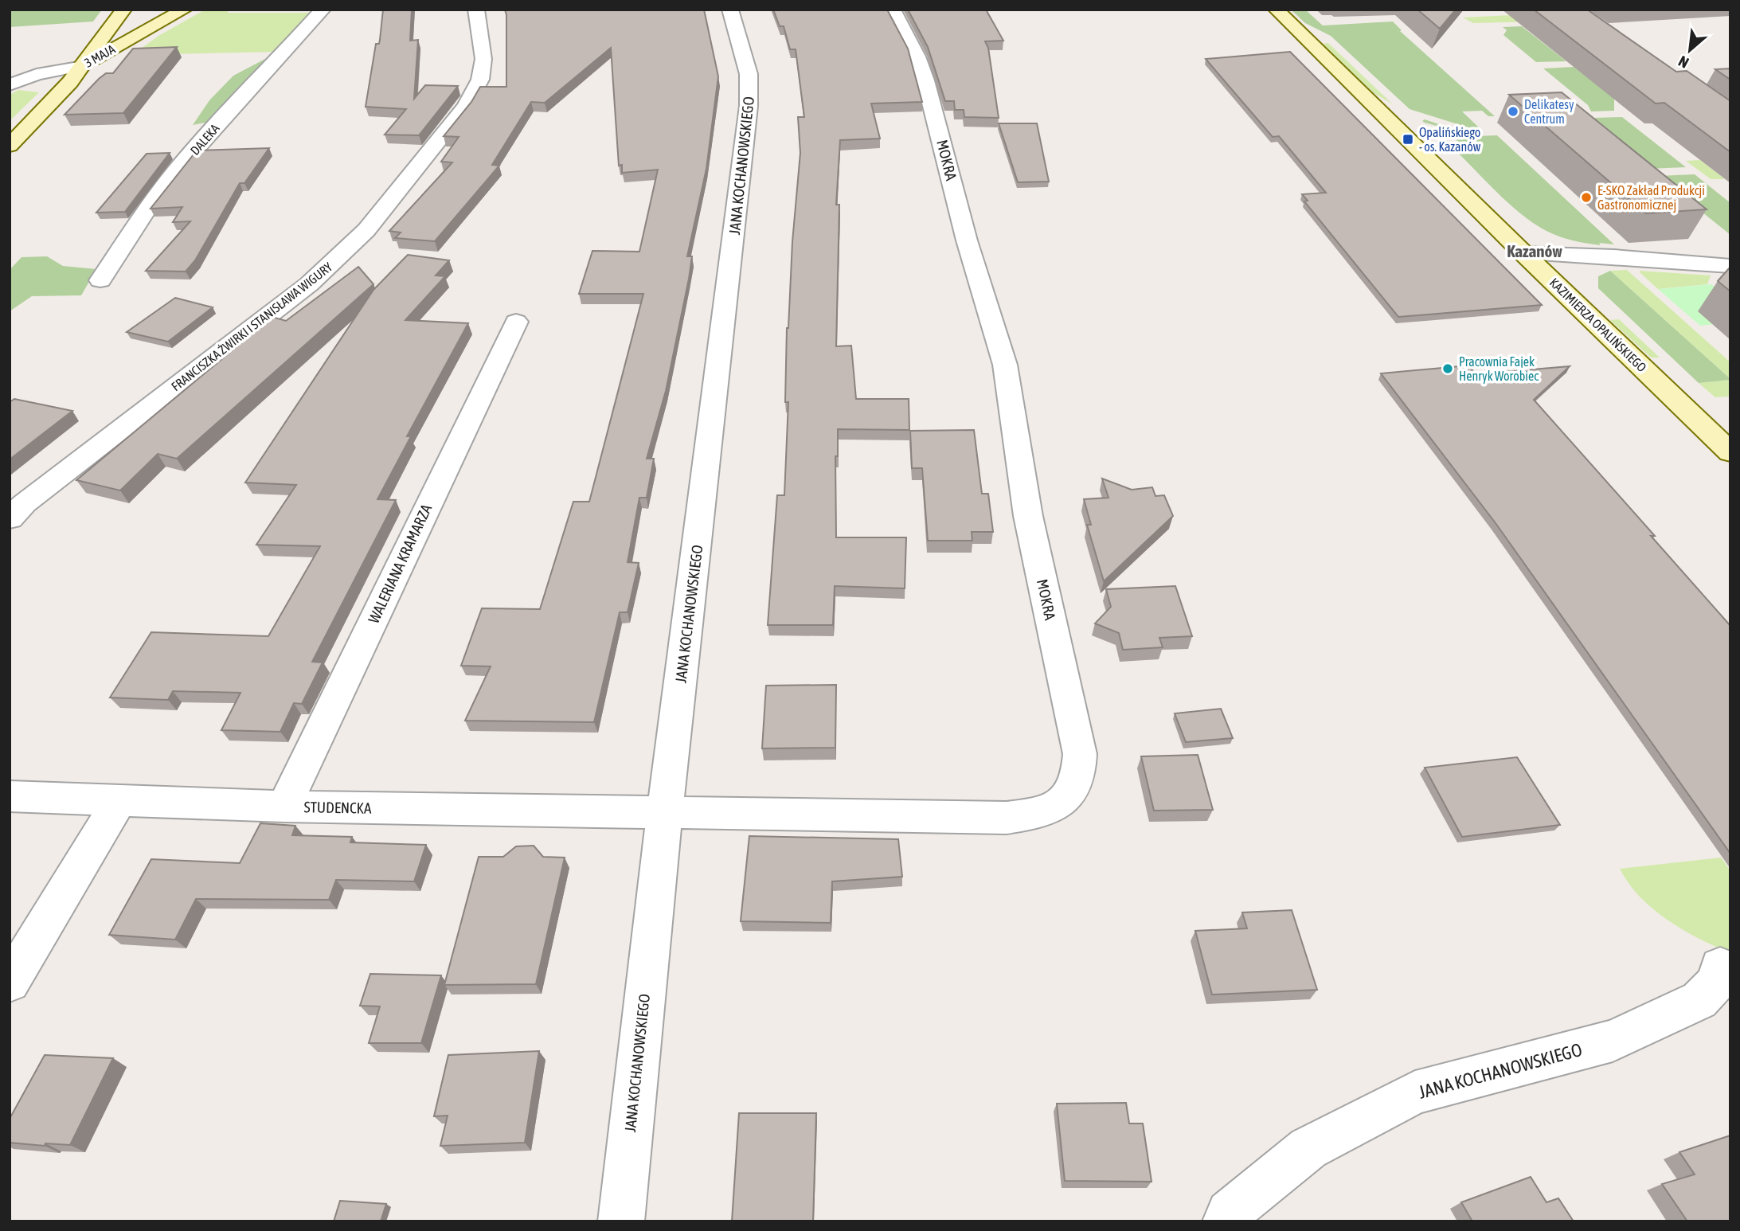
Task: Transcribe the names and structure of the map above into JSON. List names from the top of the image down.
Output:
{
  "streets": {
    "street": [
      "3 MAJA",
      "DALEKA",
      "MOKRA",
      "JANA KOCHANOWSKIEGO",
      "KAZIMIERZA OPALIŃSKIEGO",
      "FRANCISZKA ŻWIRKI I STANISŁAWA WIGURY",
      "WALERIANA KRAMARZA",
      "STUDENCKA"
    ]
  },
  "crossings": [
    ["MOKRA", "JANA KOCHANOWSKIEGO"],
    ["MOKRA", "STUDENCKA"],
    ["JANA KOCHANOWSKIEGO", "STUDENCKA"],
    ["WALERIANA KRAMARZA", "STUDENCKA"]
  ],
  "districts": ["Kazanów"],
  "places": {
    "other": ["Delikatesy Centrum", "E-SKO Zakład Produkcji Gastronomicznej", "Pracownia Fajek Henryk Worobiec"],
    "transit": ["Opalińskiego - os. Kazanów"]
  },
  "north": "bottom left"
}
